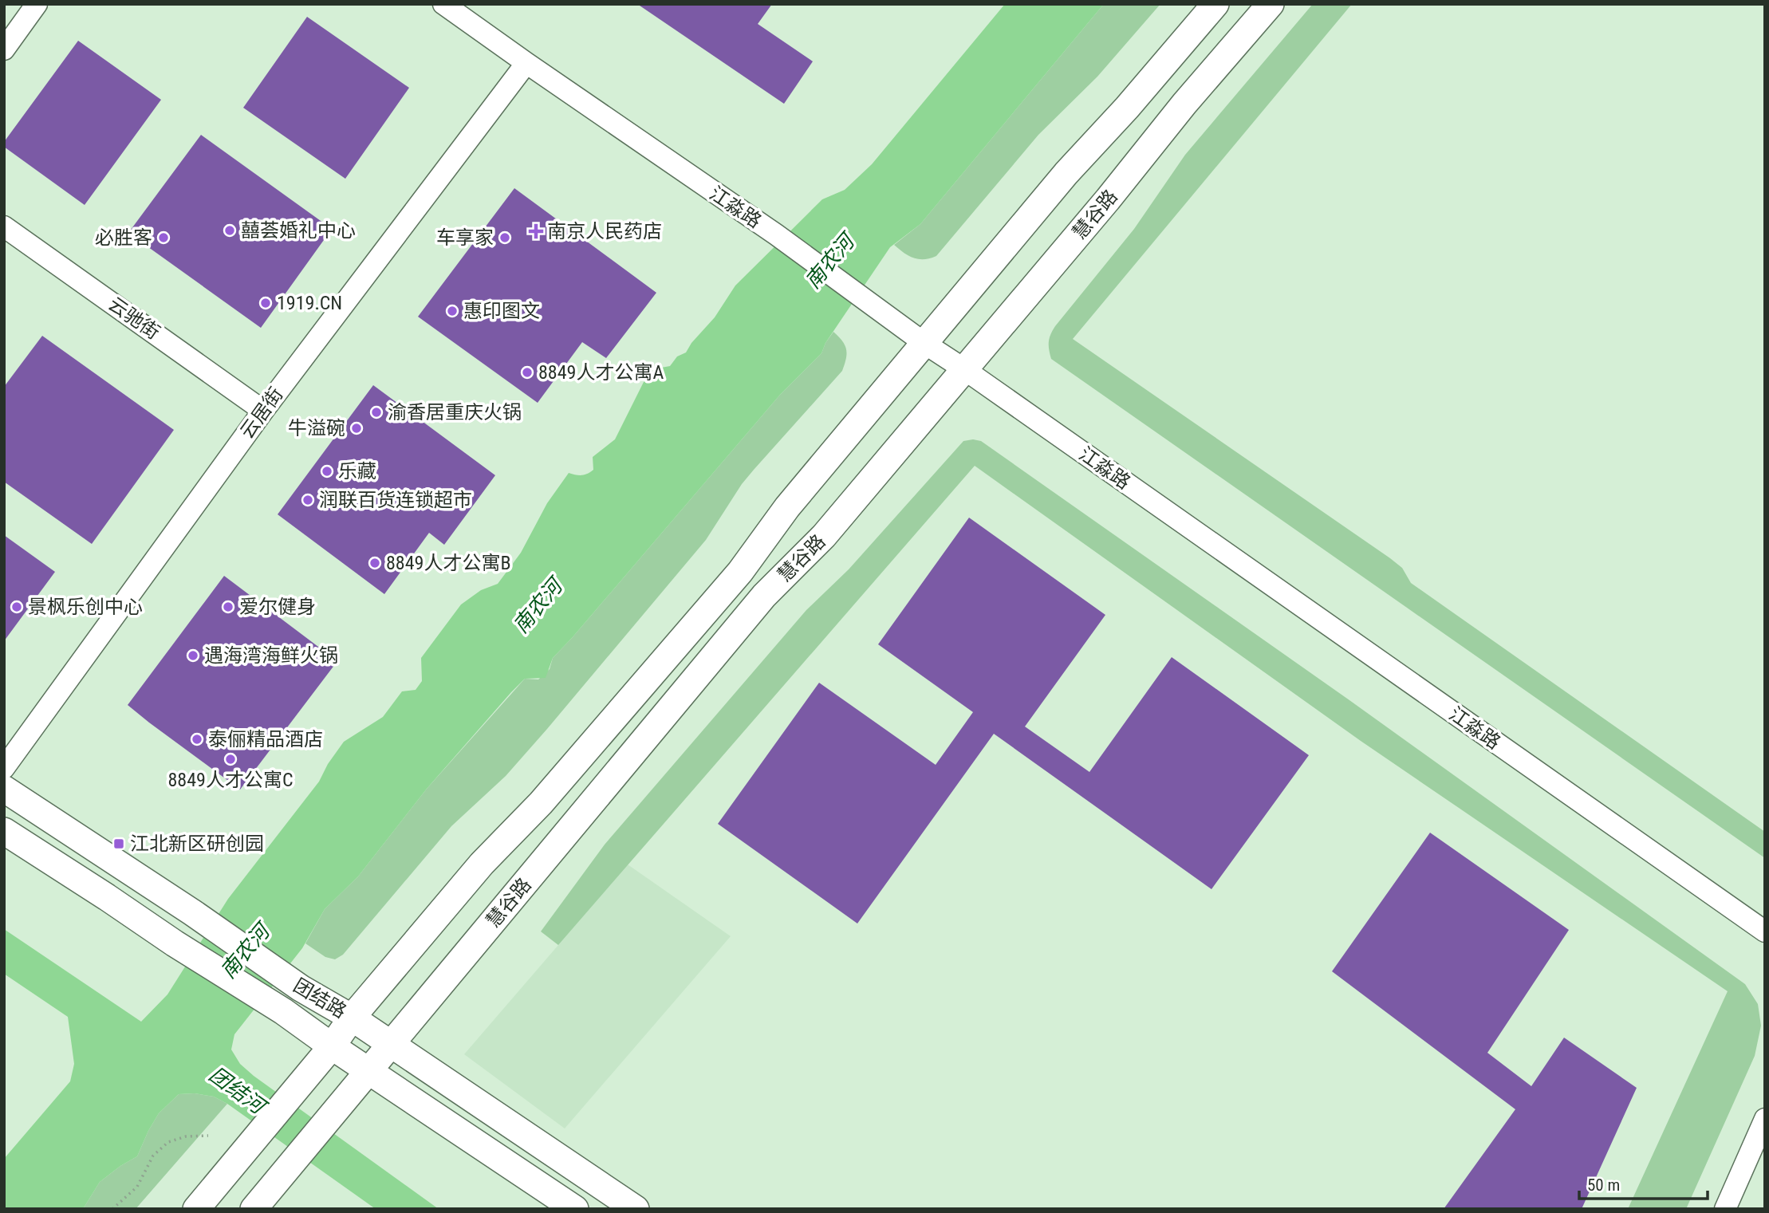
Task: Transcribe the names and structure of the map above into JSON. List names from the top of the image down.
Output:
{
  "streets": {
    "main road": ["慧谷路", "团结路"],
    "street": ["江淼路", "云驰街", "云居街"]
  },
  "crossings": [
    ["江淼路", "慧谷路"],
    ["江淼路", "云居街"],
    ["慧谷路", "团结路"],
    ["云驰街", "云居街"]
  ],
  "water": ["南农河", "团结河"],
  "places": {
    "other": [
      "囍荟婚礼中心",
      "必胜客",
      "车享家",
      "1919.CN",
      "惠印图文",
      "8849人才公寓A",
      "渝香居重庆火锅",
      "牛溢碗",
      "乐藏",
      "润联百货连锁超市",
      "8849人才公寓B",
      "景枫乐创中心",
      "爱尔健身",
      "遇海湾海鲜火锅",
      "泰俪精品酒店",
      "8849人才公寓C"
    ],
    "health": ["南京人民药店"],
    "transit": ["江北新区研创园"]
  },
  "scale_bar": "50 m"
}
